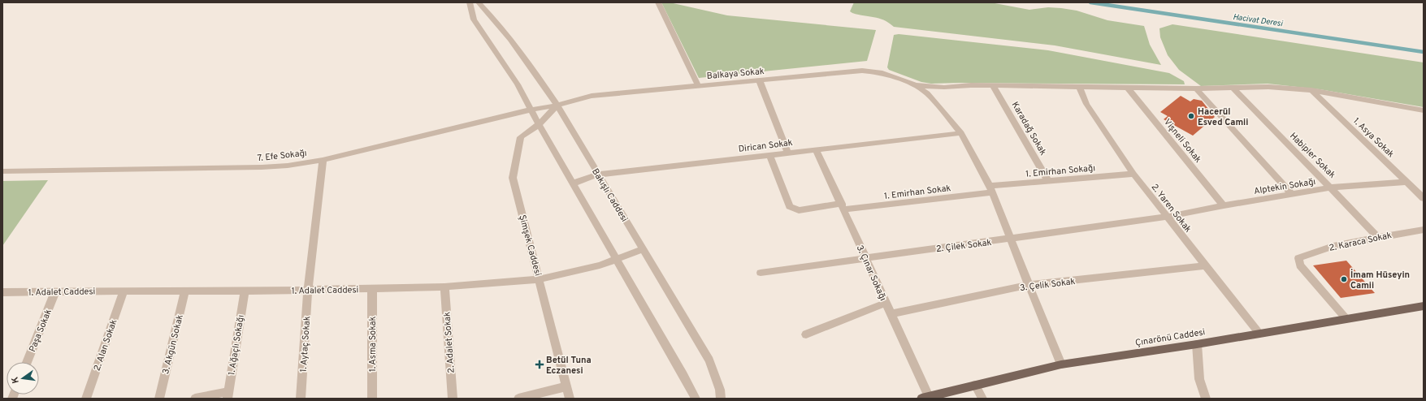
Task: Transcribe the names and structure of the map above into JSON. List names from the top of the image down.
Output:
{
  "streets": {
    "main road": ["Çınarönü Caddesi"],
    "street": [
      "Balkaya Sokak",
      "Karadağ Sokak",
      "1. Asya Sokak",
      "Vişneli Sokak",
      "Dirican Sokak",
      "7. Efe Sokağı",
      "Habipler Sokak",
      "1. Emirhan Sokağı",
      "Alptekin Sokağı",
      "1. Emirhan Sokak",
      "Bakışlı Caddesi",
      "2. Yaren Sokak",
      "2. Karaca Sokak",
      "Şimşek Caddesi",
      "2. Çilek Sokak",
      "3. Çınar Sokağı",
      "3. Çelik Sokak",
      "1. Adalet Caddesi",
      "Paşa Sokak",
      "2. Adalet Sokak",
      "3. Akgün Sokak",
      "1. Aytaç Sokak",
      "1. Asma Sokak",
      "2. Alan Sokak",
      "1. Ağaçlı Sokağı"
    ]
  },
  "crossings": [
    ["Balkaya Sokak", "7. Efe Sokağı"],
    ["Balkaya Sokak", "Bakışlı Caddesi"],
    ["Balkaya Sokak", "Şimşek Caddesi"],
    ["Karadağ Sokak", "1. Emirhan Sokağı"],
    ["1. Asya Sokak", "Alptekin Sokağı"],
    ["Vişneli Sokak", "Alptekin Sokağı"],
    ["Dirican Sokak", "1. Emirhan Sokak"],
    ["Dirican Sokak", "Bakışlı Caddesi"],
    ["Dirican Sokak", "3. Çınar Sokağı"],
    ["7. Efe Sokağı", "Bakışlı Caddesi"],
    ["7. Efe Sokağı", "Şimşek Caddesi"],
    ["7. Efe Sokağı", "1. Aytaç Sokak"],
    ["Habipler Sokak", "Alptekin Sokağı"],
    ["Habipler Sokak", "2. Karaca Sokak"],
    ["1. Emirhan Sokağı", "1. Emirhan Sokak"],
    ["1. Emirhan Sokağı", "2. Yaren Sokak"],
    ["Alptekin Sokağı", "2. Yaren Sokak"],
    ["Alptekin Sokağı", "2. Çilek Sokak"],
    ["1. Emirhan Sokak", "3. Çınar Sokağı"],
    ["Bakışlı Caddesi", "Şimşek Caddesi"],
    ["Bakışlı Caddesi", "1. Adalet Caddesi"],
    ["2. Yaren Sokak", "2. Çilek Sokak"],
    ["2. Yaren Sokak", "3. Çelik Sokak"],
    ["2. Yaren Sokak", "Çınarönü Caddesi"],
    ["2. Karaca Sokak", "Çınarönü Caddesi"],
    ["Şimşek Caddesi", "1. Adalet Caddesi"],
    ["2. Çilek Sokak", "3. Çınar Sokağı"],
    ["3. Çınar Sokağı", "3. Çelik Sokak"],
    ["3. Çınar Sokağı", "Çınarönü Caddesi"],
    ["1. Adalet Caddesi", "Paşa Sokak"],
    ["1. Adalet Caddesi", "2. Adalet Sokak"],
    ["1. Adalet Caddesi", "3. Akgün Sokak"],
    ["1. Adalet Caddesi", "1. Aytaç Sokak"],
    ["1. Adalet Caddesi", "1. Asma Sokak"],
    ["1. Adalet Caddesi", "2. Alan Sokak"],
    ["1. Adalet Caddesi", "1. Ağaçlı Sokağı"]
  ],
  "water": ["Hacivat Deresi"],
  "places": {
    "other": ["Hacerül Esved Camii", "İmam Hüseyin Camii"],
    "health": ["Betül Tuna Eczanesi"]
  },
  "north": "left"
}
